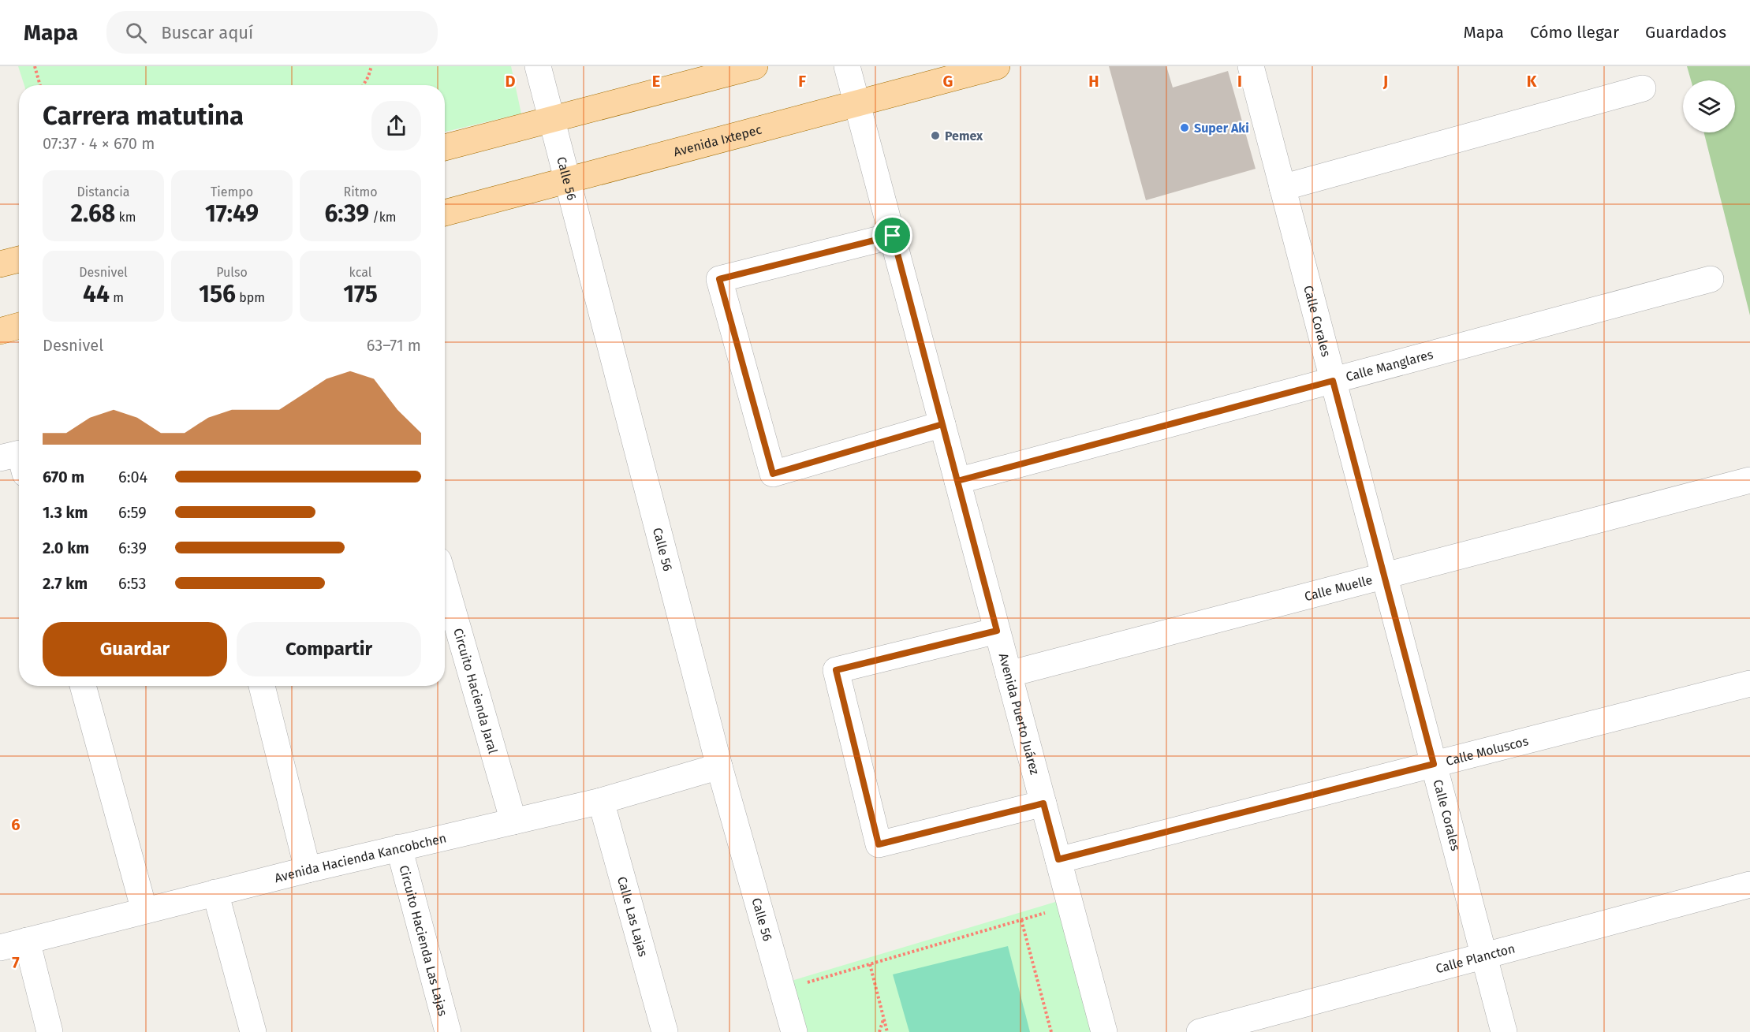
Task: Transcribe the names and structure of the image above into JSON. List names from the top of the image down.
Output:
{
  "streets": {
    "main road": ["Avenida Ixtepec"],
    "street": [
      "Calle 56",
      "Calle Corales",
      "Calle Manglares",
      "Calle Muelle",
      "Circuito Hacienda Jaral",
      "Avenida Puerto Juárez",
      "Calle Moluscos",
      "Avenida Hacienda Kancobchen",
      "Calle Las Lajas",
      "Circuito Hacienda Las Lajas",
      "Calle Plancton"
    ]
  },
  "crossings": [
    ["Avenida Ixtepec", "Calle 56"],
    ["Avenida Ixtepec", "Avenida Puerto Juárez"],
    ["Calle 56", "Avenida Hacienda Kancobchen"],
    ["Calle Corales", "Calle Manglares"],
    ["Calle Corales", "Calle Muelle"],
    ["Calle Corales", "Calle Moluscos"],
    ["Calle Corales", "Calle Plancton"],
    ["Calle Manglares", "Avenida Puerto Juárez"],
    ["Calle Muelle", "Avenida Puerto Juárez"],
    ["Circuito Hacienda Jaral", "Avenida Hacienda Kancobchen"],
    ["Avenida Puerto Juárez", "Calle Moluscos"],
    ["Avenida Hacienda Kancobchen", "Calle Las Lajas"],
    ["Avenida Hacienda Kancobchen", "Circuito Hacienda Las Lajas"]
  ],
  "places": ["Super Aki", "Pemex"],
  "page": {
    "header": "Mapa",
    "search": "Buscar aquí",
    "nav": ["Mapa", "Cómo llegar", "Guardados"],
    "heading": ["Carrera matutina", "07:37 · 4 × 670 m"],
    "stats": [
      ["Distancia", "2.68 km"],
      ["Tiempo", "17:49"],
      ["Ritmo", "6:39 /km"],
      ["Desnivel", "44 m"],
      ["Pulso", "156 bpm"],
      ["kcal", "175"]
    ],
    "chart": ["Desnivel", "63–71 m"],
    "list": [
      {
        "name": "670 m",
        "note": "6:04"
      },
      {
        "name": "1.3 km",
        "note": "6:59"
      },
      {
        "name": "2.0 km",
        "note": "6:39"
      },
      {
        "name": "2.7 km",
        "note": "6:53"
      }
    ],
    "buttons": ["Guardar", "Compartir"]
  },
  "grid": {
    "columns": [
      "D",
      "E",
      "F",
      "G",
      "H",
      "I",
      "J",
      "K"
    ],
    "rows": ["6", "7"]
  }
}
